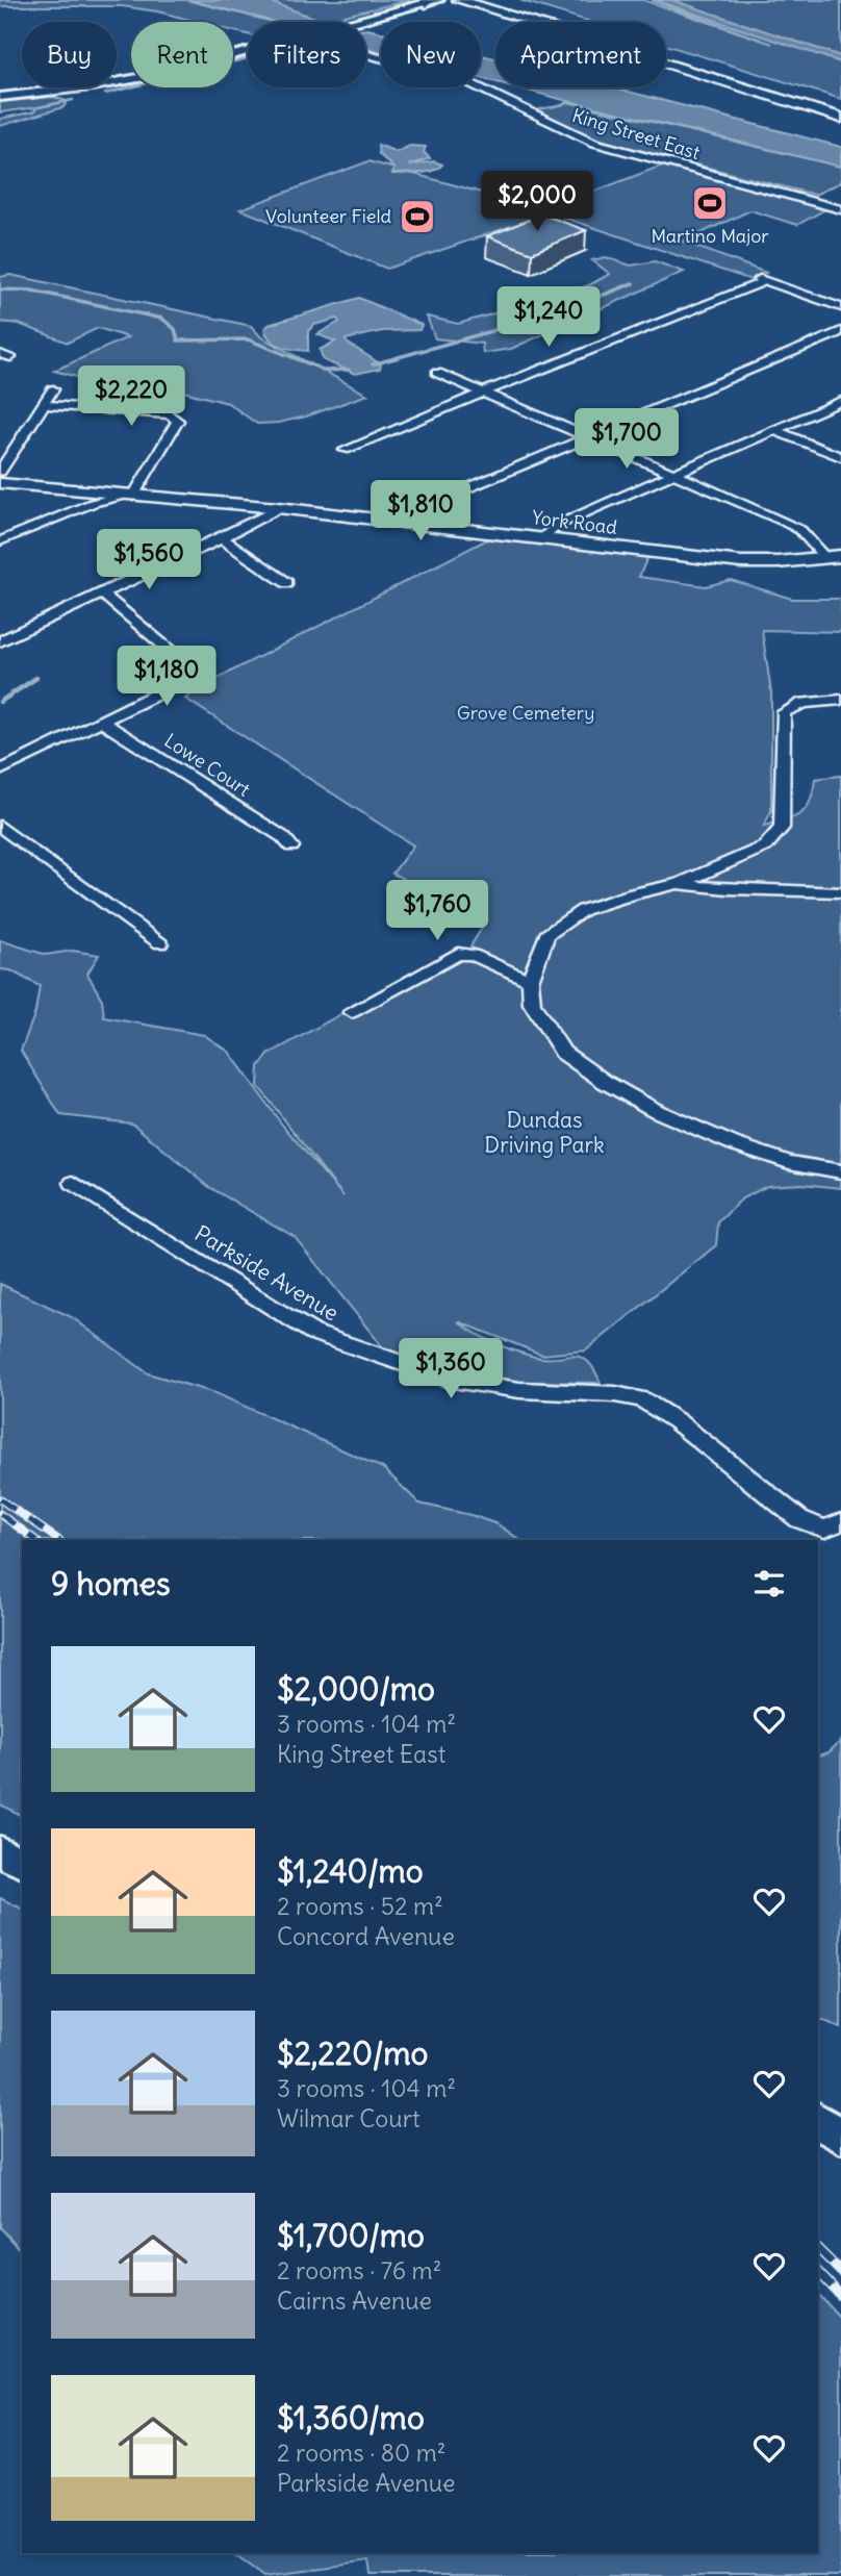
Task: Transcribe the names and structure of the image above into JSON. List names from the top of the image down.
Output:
{
  "streets": {
    "street": [
      "King Street East",
      "York Road",
      "Lowe Court",
      "Parkside Avenue"
    ]
  },
  "parks": ["Grove Cemetery", "Dundas Driving Park"],
  "places": {
    "sports": ["Martino Major", "Volunteer Field"]
  },
  "page": {
    "chip": [
      "Buy",
      "Rent",
      "Filters",
      "New",
      "Apartment"
    ],
    "price": [
      "$2,000",
      "$1,240",
      "$2,220",
      "$1,700",
      "$1,810",
      "$1,560",
      "$1,180",
      "$1,760",
      "$1,360"
    ],
    "heading": "9 homes",
    "list": [
      {
        "name": "$2,000/mo",
        "note": "3 rooms · 104 m² · King Street East"
      },
      {
        "name": "$1,240/mo",
        "note": "2 rooms · 52 m² · Concord Avenue"
      },
      {
        "name": "$2,220/mo",
        "note": "3 rooms · 104 m² · Wilmar Court"
      },
      {
        "name": "$1,700/mo",
        "note": "2 rooms · 76 m² · Cairns Avenue"
      },
      {
        "name": "$1,360/mo",
        "note": "2 rooms · 80 m² · Parkside Avenue"
      }
    ]
  }
}
